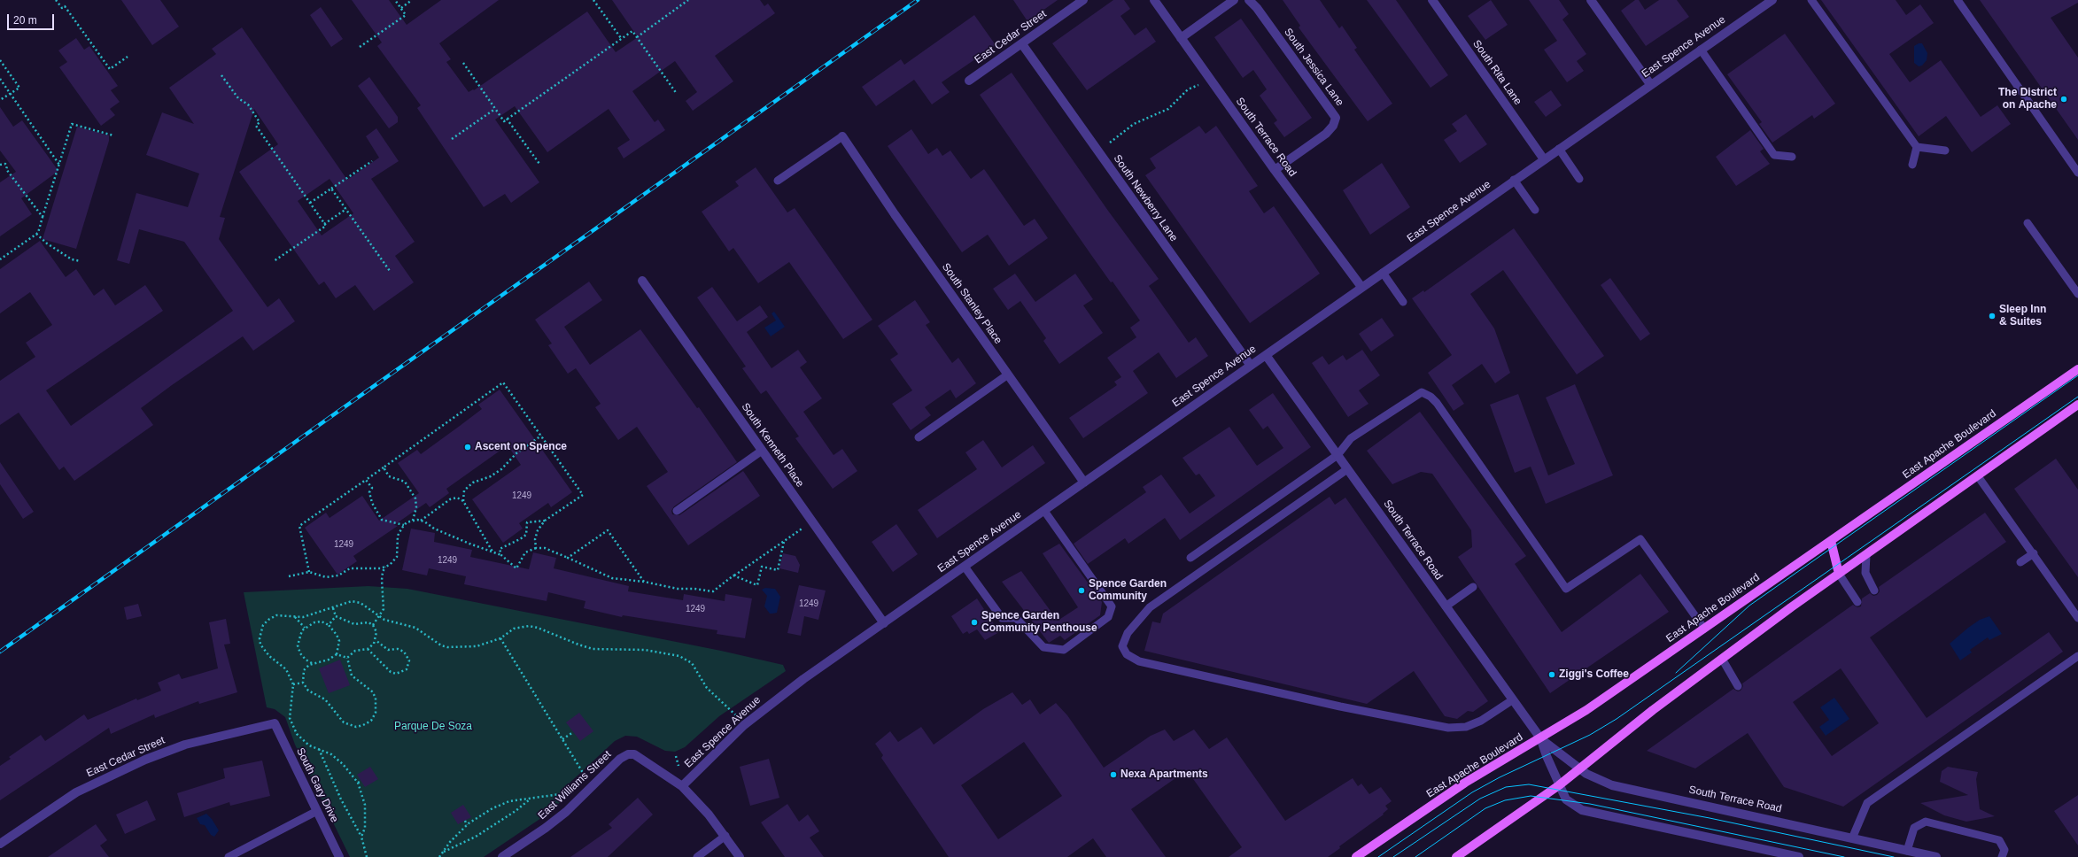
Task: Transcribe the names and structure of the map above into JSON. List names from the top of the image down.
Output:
{
  "streets": {
    "main road": ["East Apache Boulevard"],
    "street": [
      "East Cedar Street",
      "East Spence Avenue",
      "South Jessica Lane",
      "South Rita Lane",
      "South Terrace Road",
      "South Newberry Lane",
      "South Stanley Place",
      "South Kenneth Place",
      "South Gary Drive",
      "East Williams Street"
    ]
  },
  "crossings": [
    ["East Cedar Street", "South Newberry Lane"],
    ["East Cedar Street", "South Gary Drive"],
    ["East Spence Avenue", "South Rita Lane"],
    ["East Spence Avenue", "South Terrace Road"],
    ["East Spence Avenue", "South Newberry Lane"],
    ["East Spence Avenue", "South Stanley Place"],
    ["East Spence Avenue", "South Kenneth Place"],
    ["East Spence Avenue", "East Williams Street"],
    ["South Jessica Lane", "South Terrace Road"],
    ["South Terrace Road", "East Apache Boulevard"]
  ],
  "parks": ["Parque De Soza"],
  "places": [
    "The District on Apache",
    "Sleep Inn & Suites",
    "Ascent on Spence",
    "Spence Garden Community",
    "Spence Garden Community Penthouse",
    "Ziggi's Coffee",
    "Nexa Apartments"
  ],
  "house_numbers": [
    "1249",
    "1249",
    "1249",
    "1249",
    "1249"
  ],
  "scale_bar": "20 m"
}
